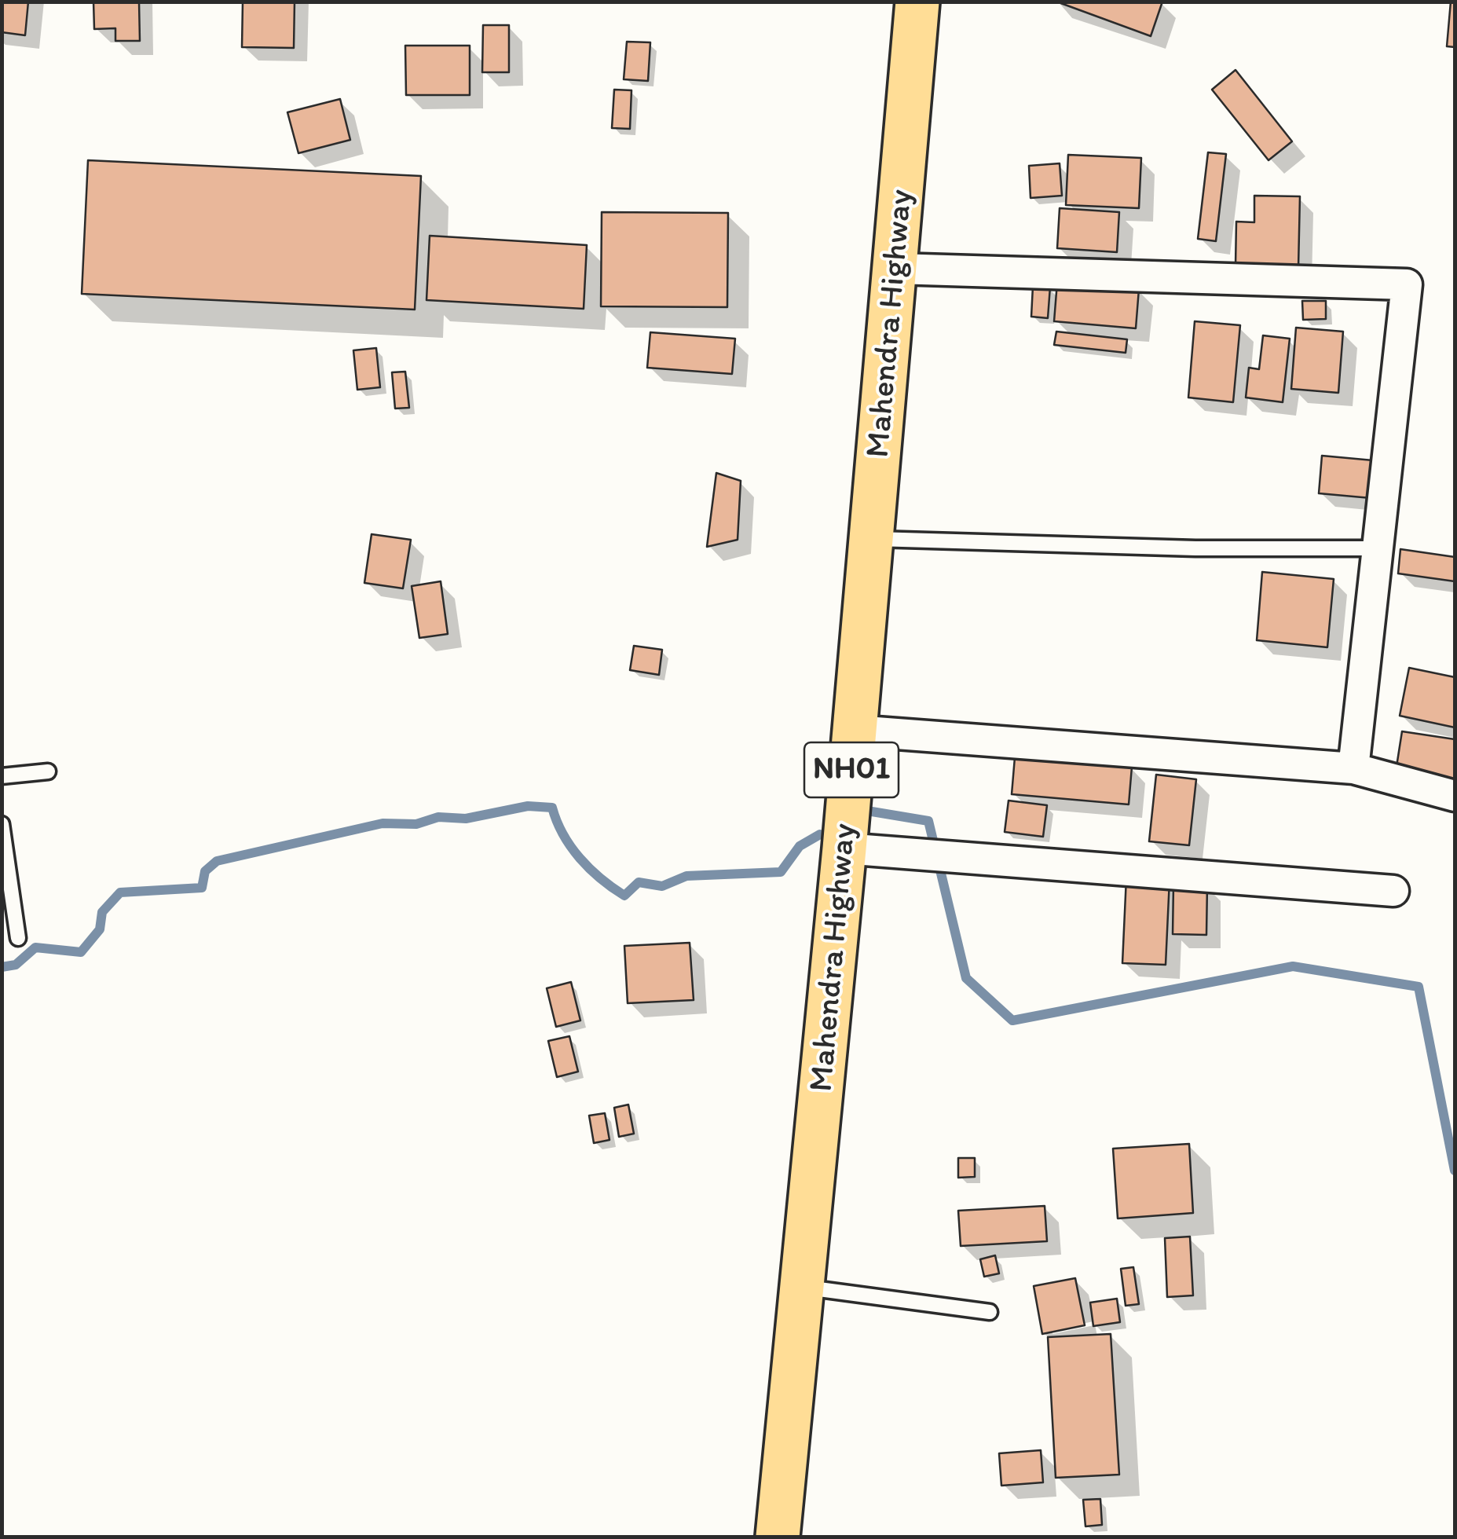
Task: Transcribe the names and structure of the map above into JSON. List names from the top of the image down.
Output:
{
  "streets": {
    "highway": ["Mahendra Highway", "NH01"]
  }
}
